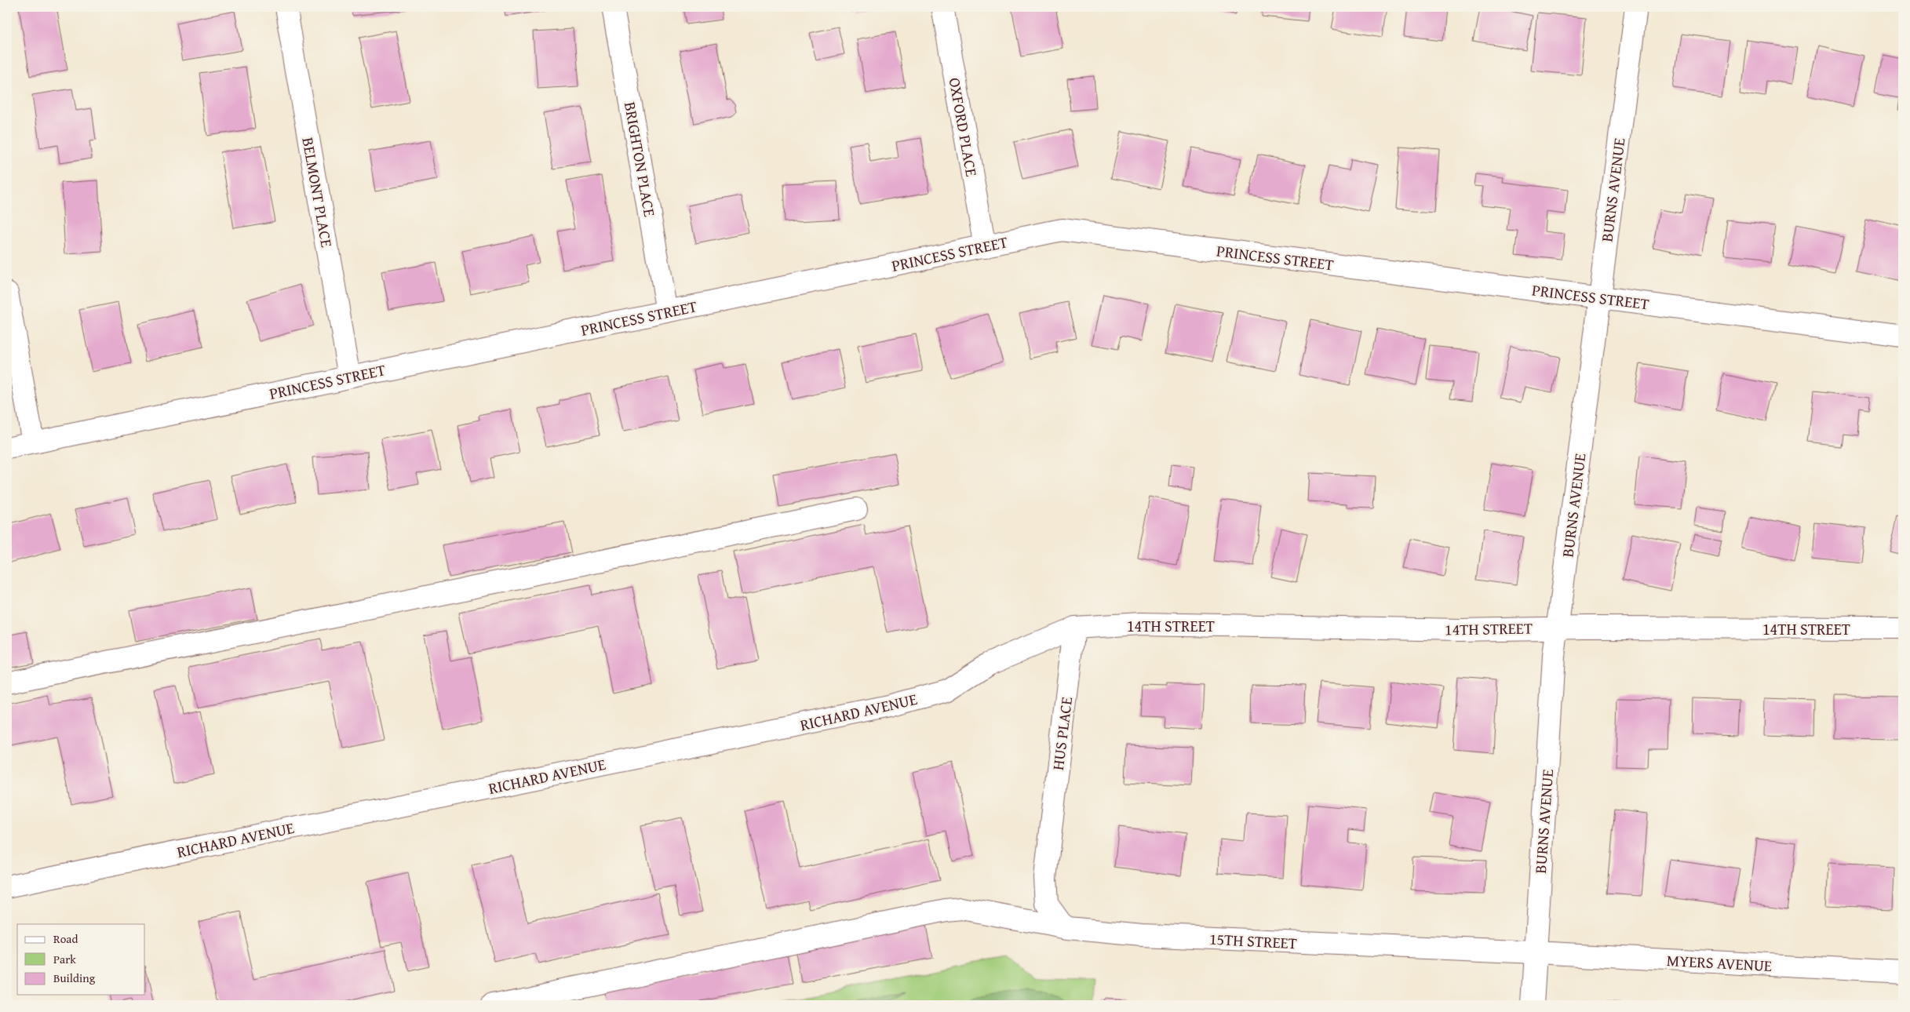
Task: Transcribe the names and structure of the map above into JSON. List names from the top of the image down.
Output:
{
  "streets": {
    "street": [
      "OXFORD PLACE",
      "BRIGHTON PLACE",
      "BURNS AVENUE",
      "BELMONT PLACE",
      "PRINCESS STREET",
      "14TH STREET",
      "RICHARD AVENUE",
      "HUS PLACE",
      "15TH STREET",
      "MYERS AVENUE"
    ]
  },
  "crossings": [
    ["OXFORD PLACE", "PRINCESS STREET"],
    ["BRIGHTON PLACE", "PRINCESS STREET"],
    ["BURNS AVENUE", "PRINCESS STREET"],
    ["BURNS AVENUE", "14TH STREET"],
    ["BURNS AVENUE", "15TH STREET"],
    ["BURNS AVENUE", "MYERS AVENUE"],
    ["BELMONT PLACE", "PRINCESS STREET"],
    ["14TH STREET", "RICHARD AVENUE"],
    ["14TH STREET", "HUS PLACE"],
    ["RICHARD AVENUE", "HUS PLACE"],
    ["HUS PLACE", "15TH STREET"],
    ["15TH STREET", "MYERS AVENUE"]
  ],
  "legend": ["Road", "Park", "Building"]
}
